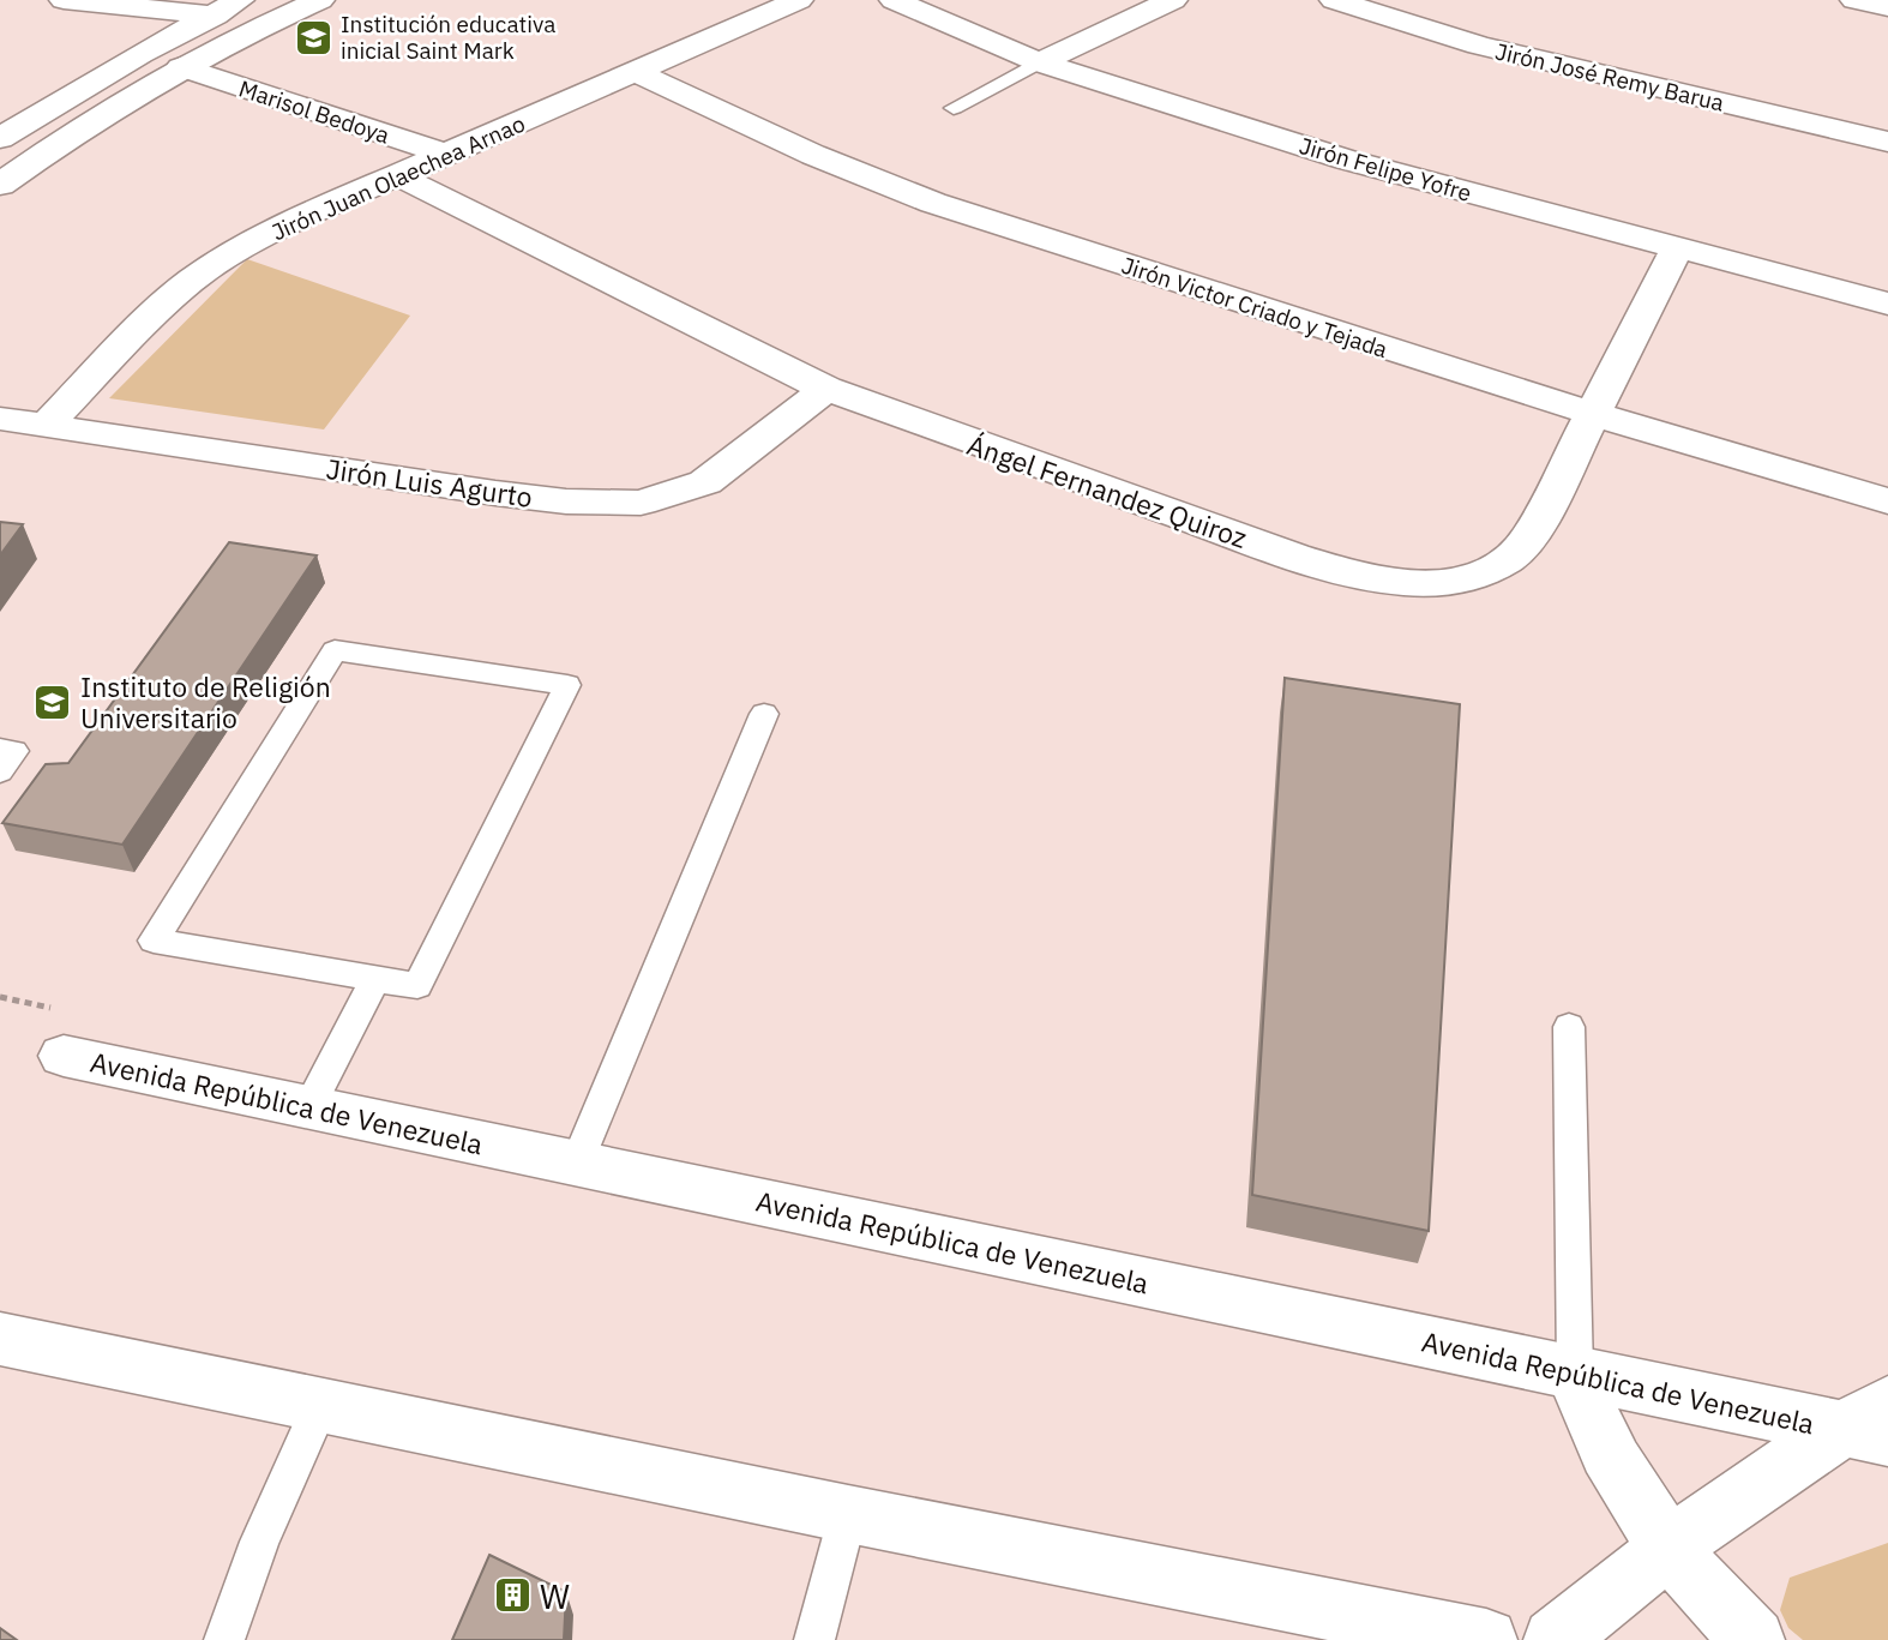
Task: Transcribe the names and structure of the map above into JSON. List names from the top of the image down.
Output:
{
  "streets": {
    "street": [
      "Jirón José Remy Barua",
      "Marisol Bedoya",
      "Jirón Felipe Yofre",
      "Jirón Juan Olaechea Arnao",
      "Jirón Victor Criado y Tejada",
      "Jirón Luis Agurto",
      "Ángel Fernandez Quiroz",
      "Avenida República de Venezuela"
    ]
  },
  "crossings": [
    ["Marisol Bedoya", "Jirón Juan Olaechea Arnao"],
    ["Jirón Felipe Yofre", "Ángel Fernandez Quiroz"],
    ["Jirón Juan Olaechea Arnao", "Jirón Victor Criado y Tejada"],
    ["Jirón Juan Olaechea Arnao", "Jirón Luis Agurto"],
    ["Jirón Juan Olaechea Arnao", "Ángel Fernandez Quiroz"],
    ["Jirón Victor Criado y Tejada", "Ángel Fernandez Quiroz"],
    ["Jirón Luis Agurto", "Ángel Fernandez Quiroz"]
  ],
  "places": {
    "school or university": ["Institución educativa inicial Saint Mark", "Instituto de Religión Universitario"],
    "building": ["W"]
  }
}
